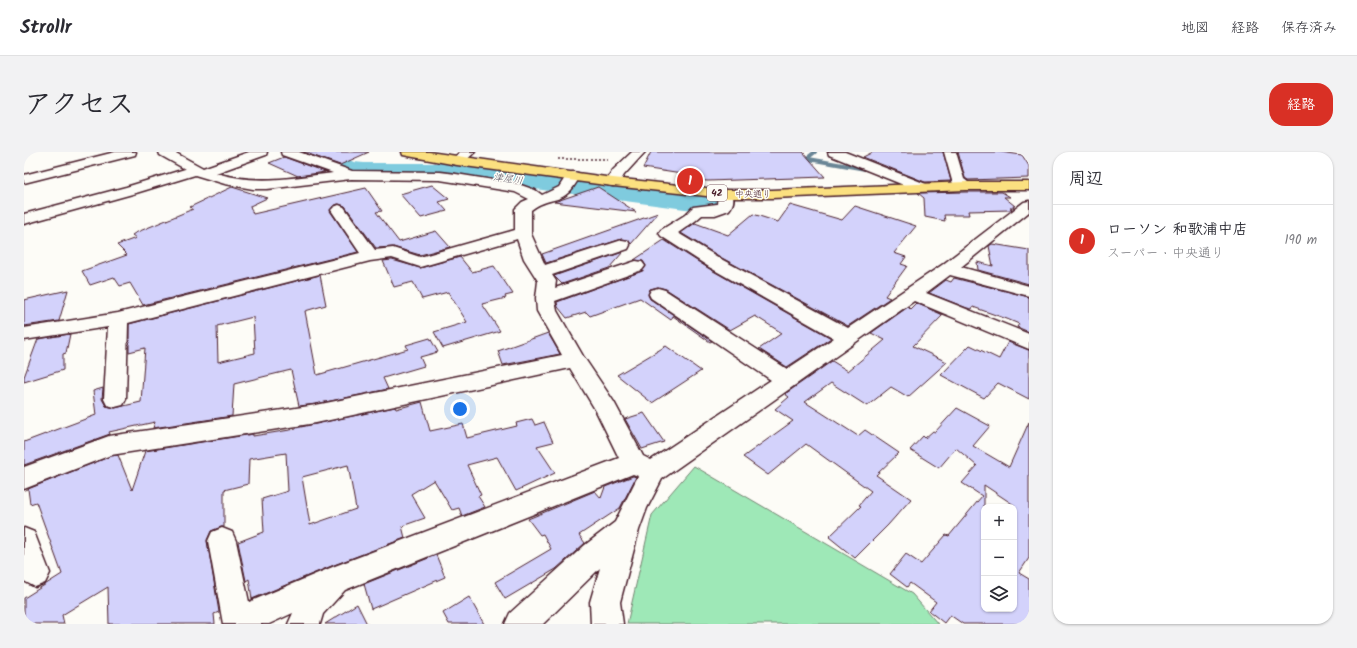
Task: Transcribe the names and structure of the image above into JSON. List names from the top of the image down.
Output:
{
  "streets": {
    "highway": ["42", "中央通り"]
  },
  "water": ["津屋川"],
  "page": {
    "header": "Strollr",
    "nav": ["地図", "経路", "保存済み"],
    "title": "アクセス",
    "buttons": "経路",
    "heading": "周辺",
    "pins": "1",
    "list": [
      {
        "mark": "1",
        "name": "ローソン 和歌浦中店",
        "note": "スーパー · 中央通り",
        "value": "190 m"
      }
    ],
    "map_buttons": ["+", "−"]
  }
}
